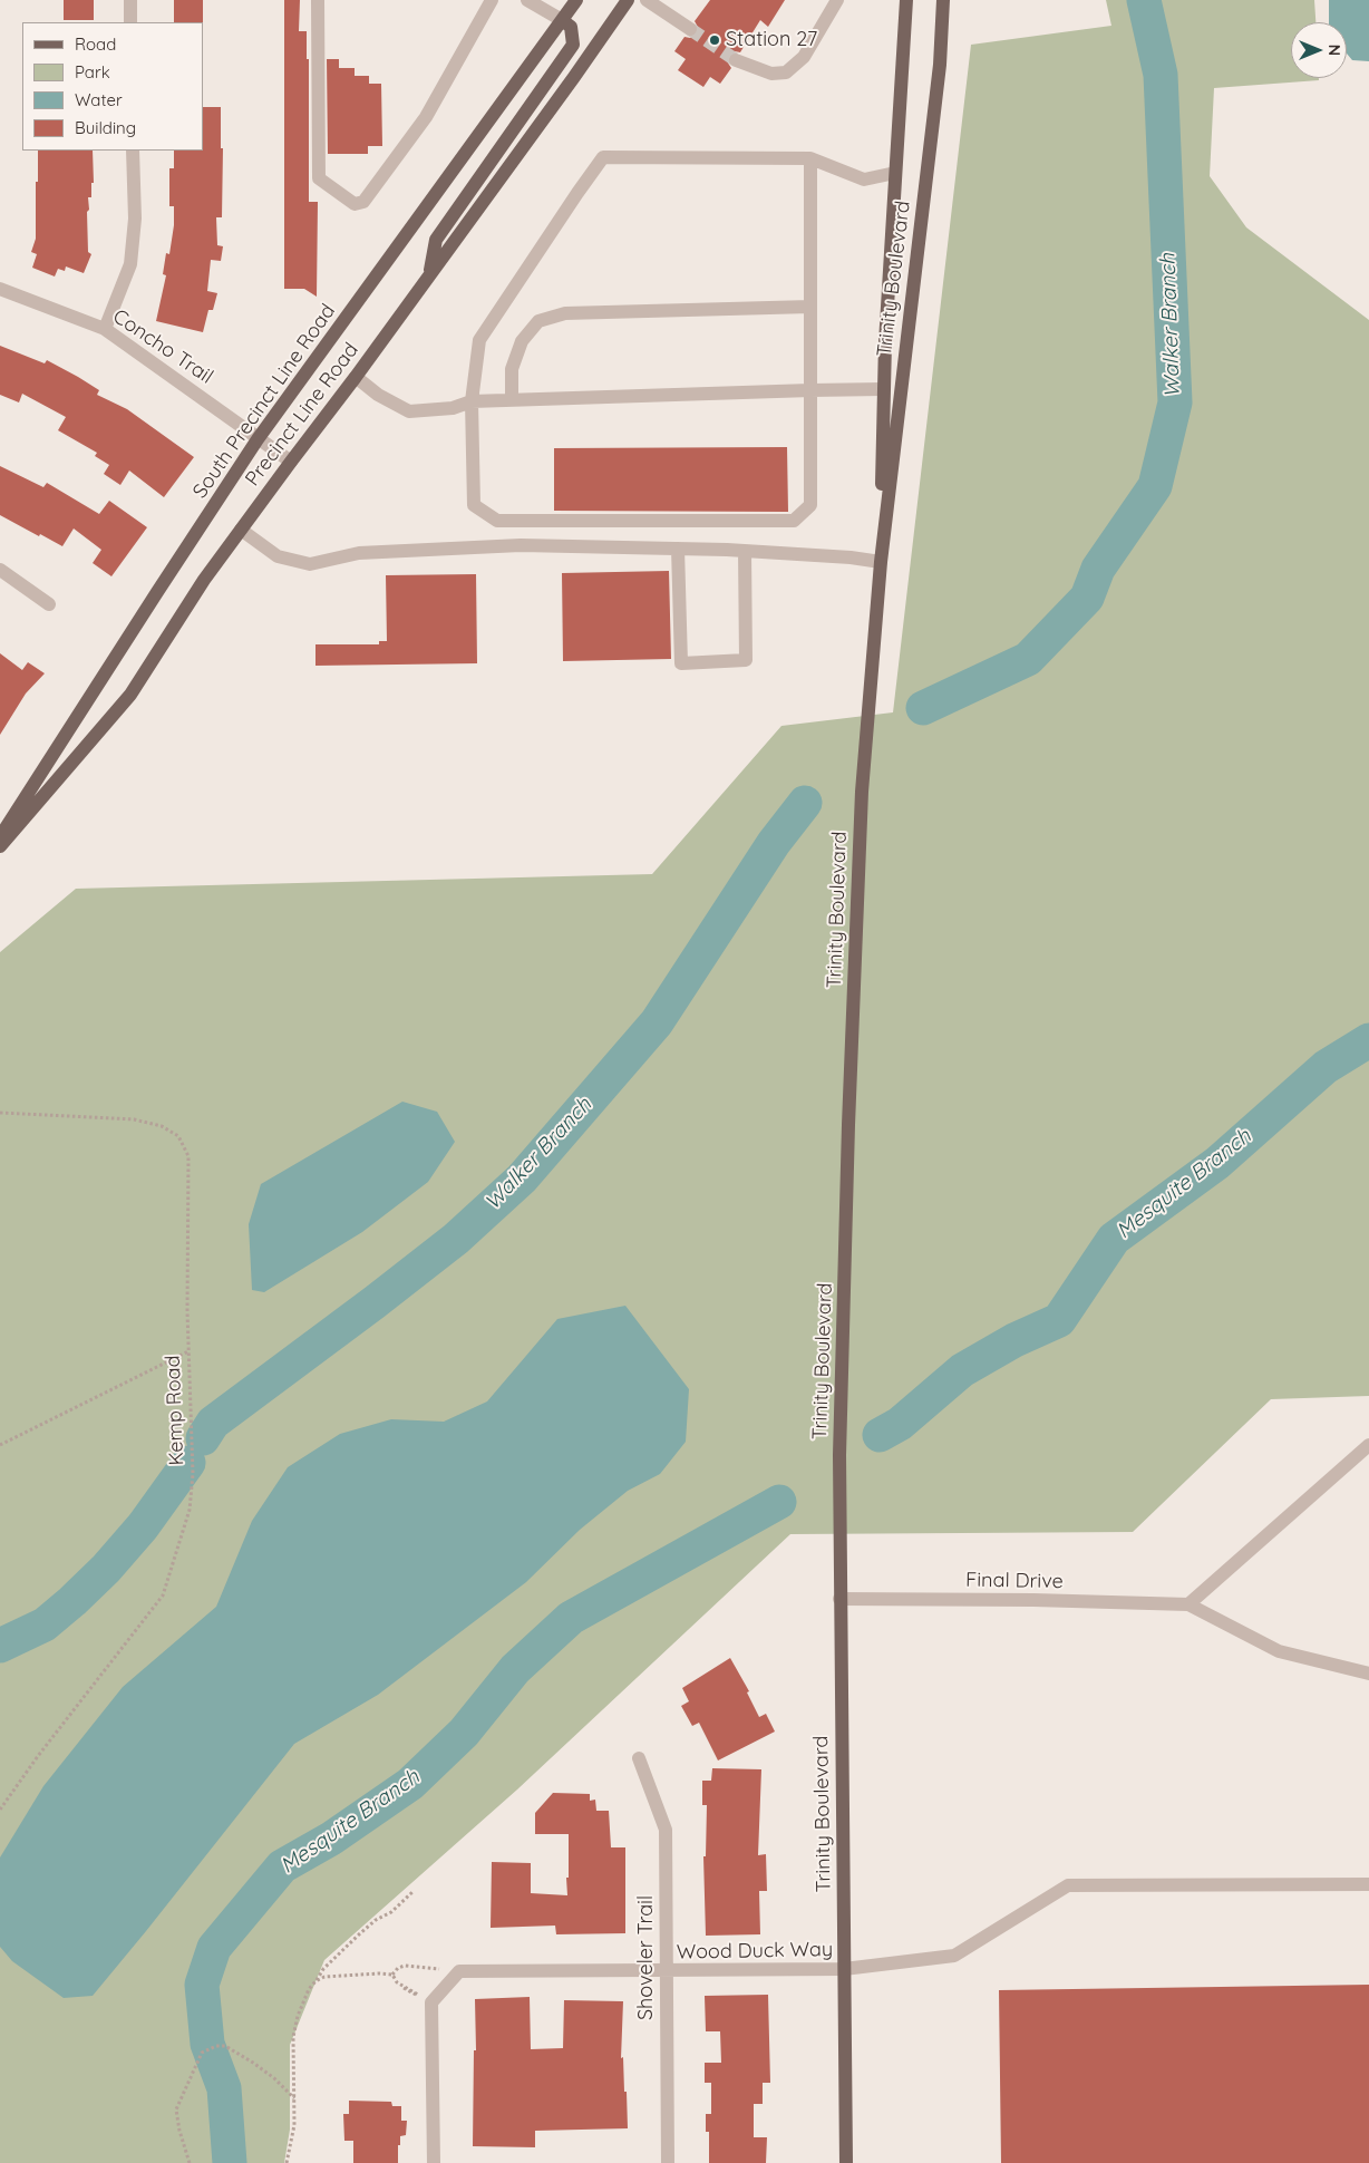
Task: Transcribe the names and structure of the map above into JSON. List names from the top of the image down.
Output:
{
  "streets": {
    "main road": ["Trinity Boulevard", "South Precinct Line Road", "Precinct Line Road"],
    "street": [
      "Concho Trail",
      "Final Drive",
      "Wood Duck Way",
      "Shoveler Trail"
    ],
    "path": ["Kemp Road"]
  },
  "crossings": [
    ["Trinity Boulevard", "Final Drive"],
    ["Trinity Boulevard", "Wood Duck Way"],
    ["Concho Trail", "South Precinct Line Road"],
    ["Concho Trail", "Precinct Line Road"],
    ["Wood Duck Way", "Shoveler Trail"]
  ],
  "water": ["Walker Branch", "Mesquite Branch"],
  "places": ["Station 27"],
  "legend": [
    "Road",
    "Park",
    "Water",
    "Building"
  ],
  "north": "right"
}
